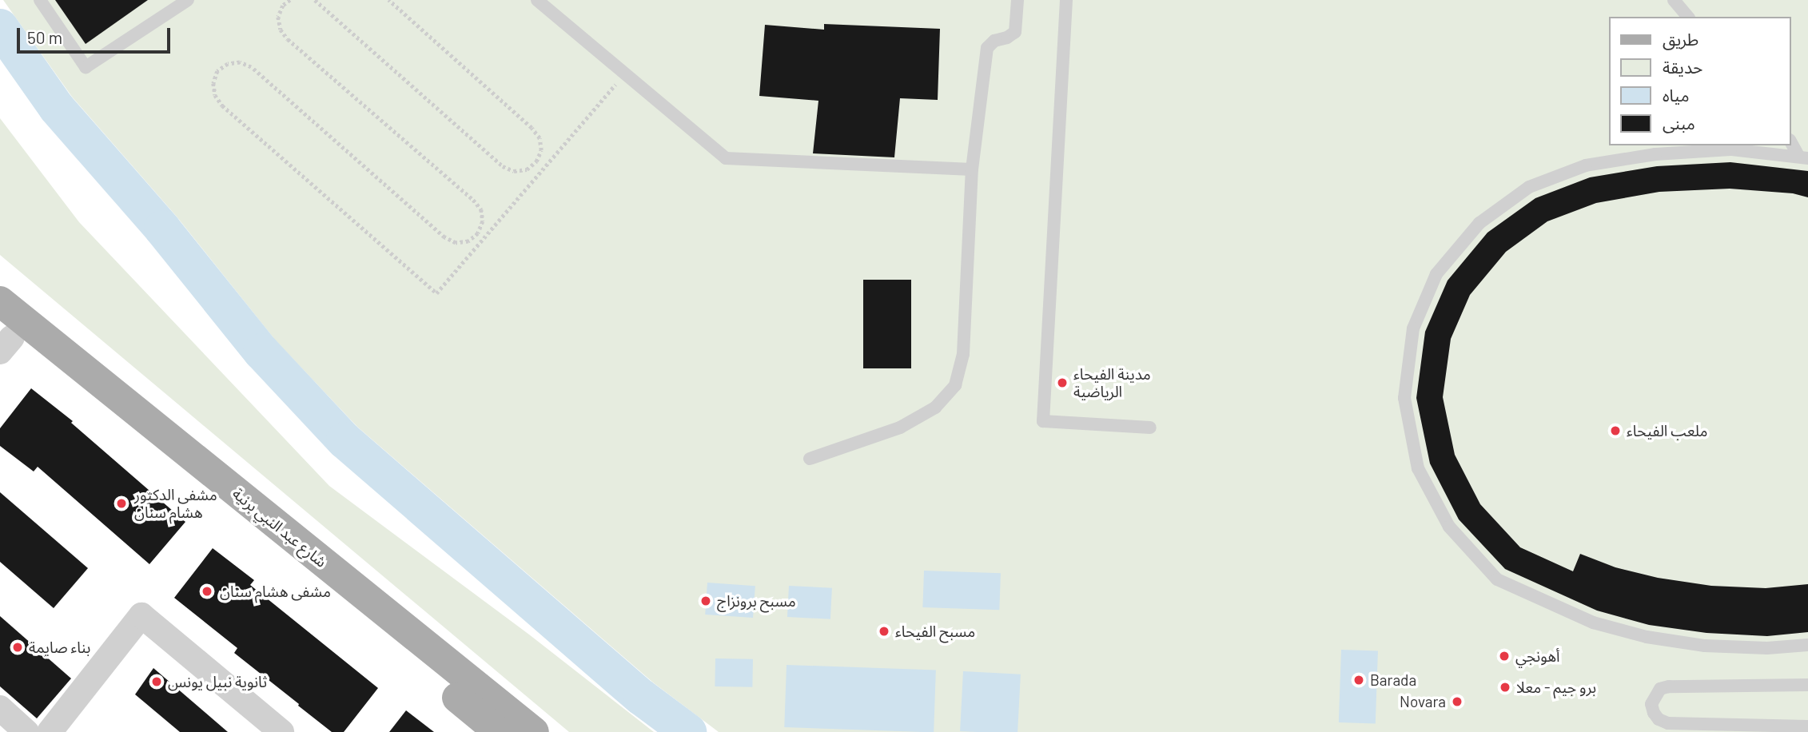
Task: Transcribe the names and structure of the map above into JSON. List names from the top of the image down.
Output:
{
  "streets": {
    "main road": ["شارع عبد النبي برنية"]
  },
  "places": [
    "مدينة الفيحاء الرياضية",
    "ملعب الفيحاء",
    "مشفى الدكتور هشام سنان",
    "مشفى هشام سنان",
    "مسبح برونزاج",
    "مسبح الفيحاء",
    "بناء صايمة",
    "أهونجي",
    "Barada",
    "ثانوية نبيل يونس",
    "برو جيم - معلا",
    "Novara"
  ],
  "legend": [
    "طريق",
    "حديقة",
    "مياه",
    "مبنى"
  ],
  "scale_bar": "50 m"
}
